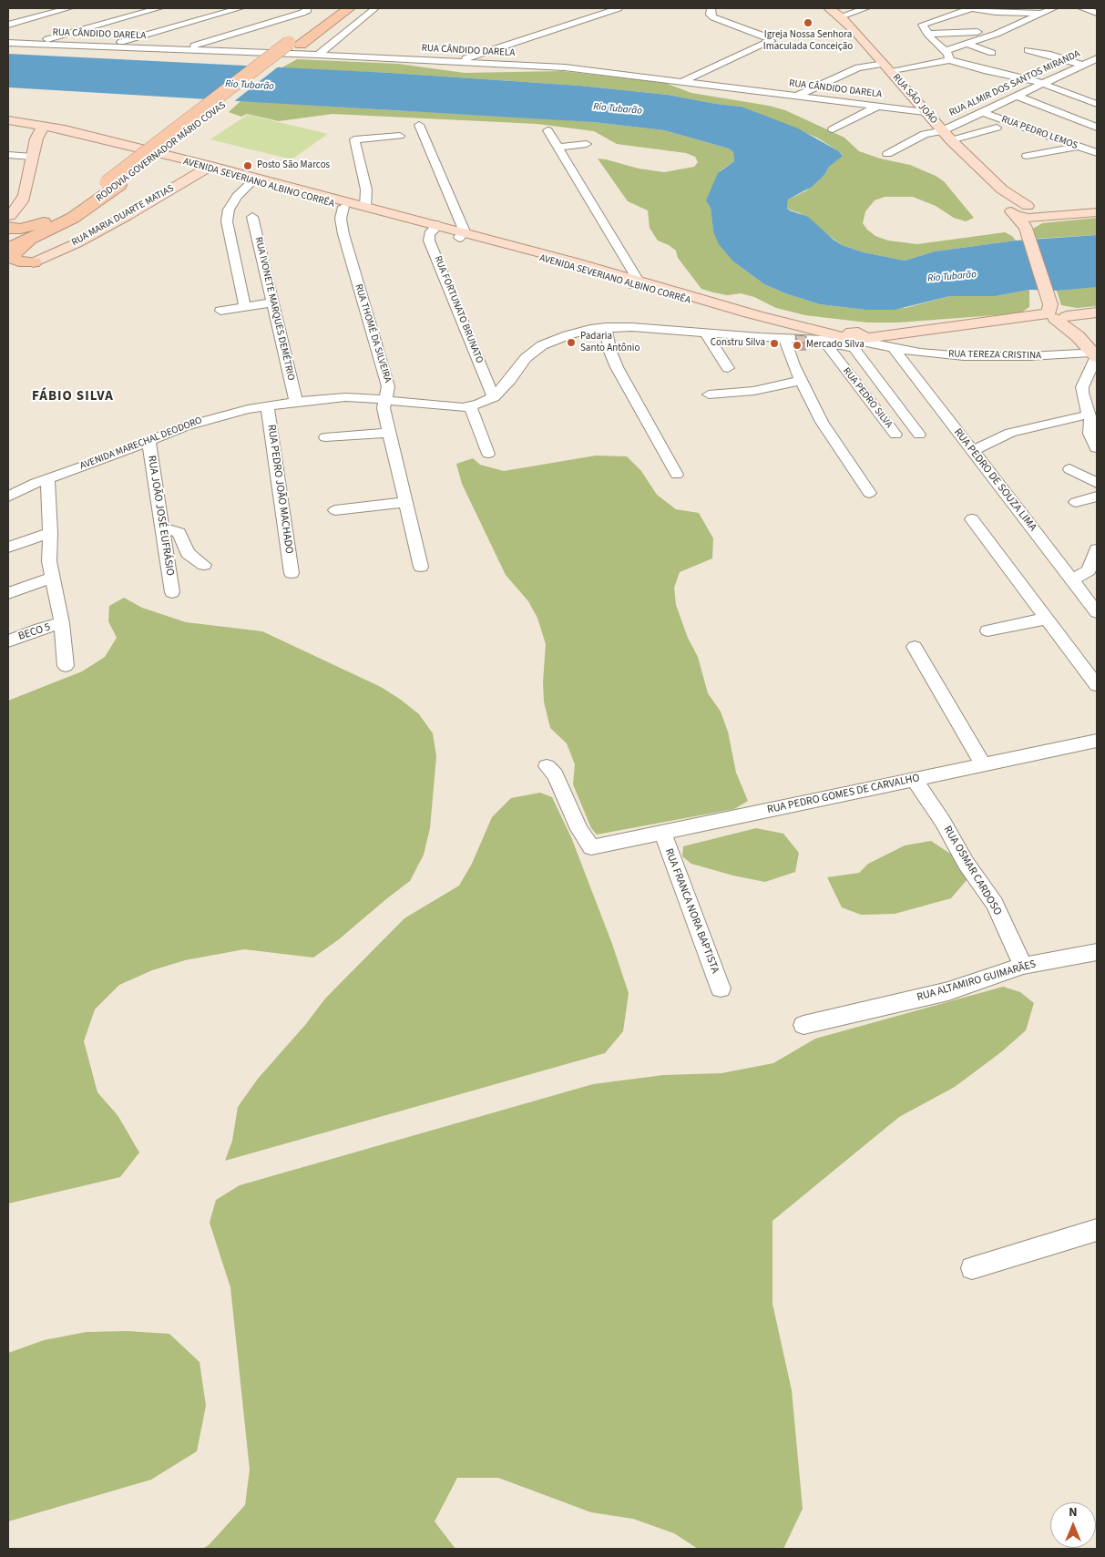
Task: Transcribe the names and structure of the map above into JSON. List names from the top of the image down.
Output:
{
  "streets": {
    "highway": ["RODOVIA GOVERNADOR MÁRIO COVAS"],
    "main road": [
      "RUA SÃO JOÃO",
      "AVENIDA SEVERIANO ALBINO CORRÊA",
      "RUA MARIA DUARTE MATIAS",
      "AVENIDA MARECHAL DEODORO"
    ],
    "street": [
      "RUA CÂNDIDO DARELA",
      "RUA ALMIR DOS SANTOS MIRANDA",
      "RUA PEDRO LEMOS",
      "RUA IVONETE MARQUES DEMÉTRIO",
      "RUA FORTUNATO BRUNATO",
      "RUA THOMÉ DA SILVEIRA",
      "RUA TEREZA CRISTINA",
      "RUA PEDRO SILVA",
      "RUA PEDRO DE SOUZA LIMA",
      "RUA PEDRO JOÃO MACHADO",
      "RUA JOÃO JOSÉ EUFRÁSIO",
      "BECO 5",
      "RUA PEDRO GOMES DE CARVALHO",
      "RUA OSMAR CARDOSO",
      "RUA FRANCA NORA BAPTISTA",
      "RUA ALTAMIRO GUIMARÃES"
    ]
  },
  "crossings": [
    ["RUA CÂNDIDO DARELA", "RUA SÃO JOÃO"],
    ["RUA ALMIR DOS SANTOS MIRANDA", "RUA SÃO JOÃO"],
    ["RUA ALMIR DOS SANTOS MIRANDA", "RUA PEDRO LEMOS"],
    ["RUA SÃO JOÃO", "AVENIDA MARECHAL DEODORO"],
    ["AVENIDA SEVERIANO ALBINO CORRÊA", "RUA MARIA DUARTE MATIAS"],
    ["AVENIDA SEVERIANO ALBINO CORRÊA", "RUA FORTUNATO BRUNATO"],
    ["AVENIDA SEVERIANO ALBINO CORRÊA", "RUA THOMÉ DA SILVEIRA"],
    ["AVENIDA SEVERIANO ALBINO CORRÊA", "RUA TEREZA CRISTINA"],
    ["AVENIDA SEVERIANO ALBINO CORRÊA", "AVENIDA MARECHAL DEODORO"],
    ["RUA IVONETE MARQUES DEMÉTRIO", "AVENIDA MARECHAL DEODORO"],
    ["RUA FORTUNATO BRUNATO", "AVENIDA MARECHAL DEODORO"],
    ["RUA THOMÉ DA SILVEIRA", "AVENIDA MARECHAL DEODORO"],
    ["RUA TEREZA CRISTINA", "AVENIDA MARECHAL DEODORO"],
    ["RUA TEREZA CRISTINA", "RUA PEDRO DE SOUZA LIMA"],
    ["RUA PEDRO SILVA", "AVENIDA MARECHAL DEODORO"],
    ["AVENIDA MARECHAL DEODORO", "RUA PEDRO JOÃO MACHADO"],
    ["AVENIDA MARECHAL DEODORO", "RUA JOÃO JOSÉ EUFRÁSIO"],
    ["RUA PEDRO GOMES DE CARVALHO", "RUA OSMAR CARDOSO"],
    ["RUA PEDRO GOMES DE CARVALHO", "RUA FRANCA NORA BAPTISTA"],
    ["RUA OSMAR CARDOSO", "RUA ALTAMIRO GUIMARÃES"]
  ],
  "districts": ["FÁBIO SILVA"],
  "water": ["Rio Tubarão"],
  "places": [
    "Igreja Nossa Senhora Imaculada Conceição",
    "Posto São Marcos",
    "Padaria Santo Antônio",
    "Constru Silva",
    "Mercado Silva"
  ],
  "north": "top"
}
